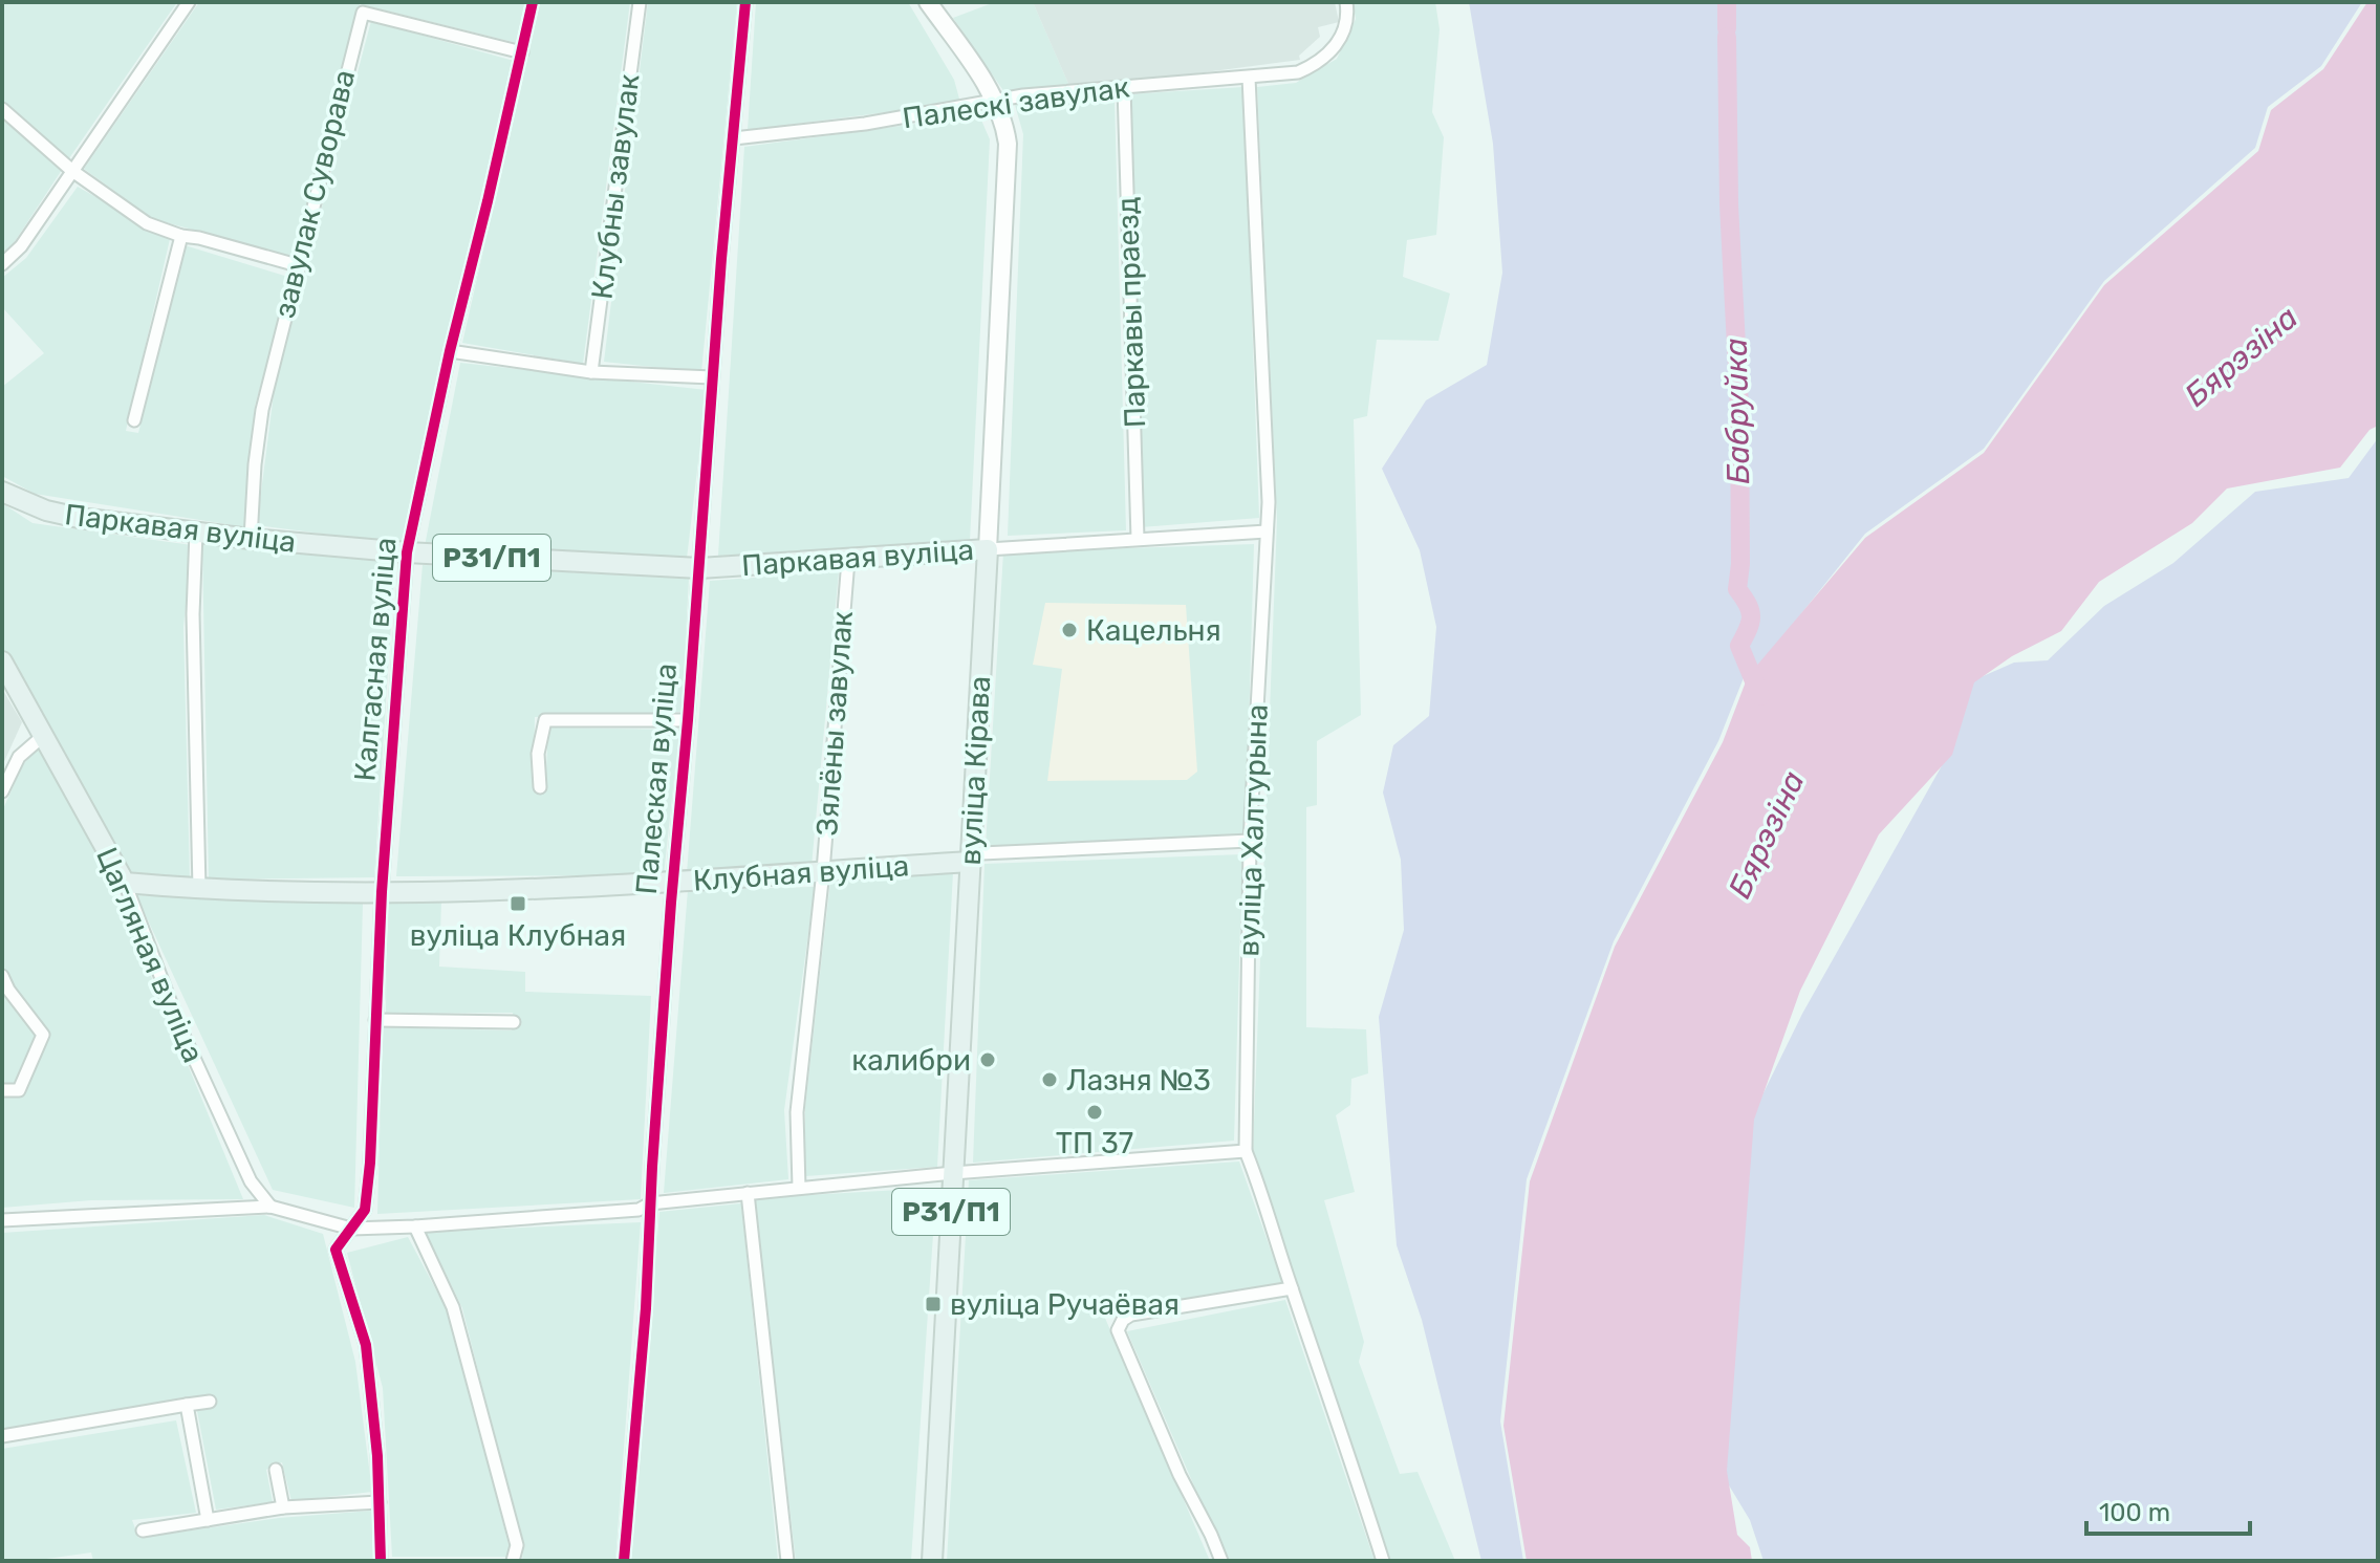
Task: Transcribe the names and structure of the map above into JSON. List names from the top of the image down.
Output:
{
  "streets": {
    "main road": [
      "Паркавая вуліца",
      "Р31/П1",
      "вуліца Кірава",
      "Клубная вуліца",
      "Цагляная вуліца"
    ],
    "street": [
      "Палескі завулак",
      "Клубны завулак",
      "завулак Суворава",
      "Паркавы праезд",
      "Калгасная вуліца",
      "Зялёны завулак",
      "Палеская вуліца",
      "вуліца Халтурына"
    ]
  },
  "crossings": [
    ["Палескі завулак", "Паркавы праезд"],
    ["Палескі завулак", "вуліца Кірава"],
    ["Палескі завулак", "Палеская вуліца"],
    ["Палескі завулак", "вуліца Халтурына"],
    ["завулак Суворава", "Паркавая вуліца"],
    ["завулак Суворава", "Калгасная вуліца"],
    ["Паркавы праезд", "Паркавая вуліца"],
    ["Паркавая вуліца", "Калгасная вуліца"],
    ["Паркавая вуліца", "Зялёны завулак"],
    ["Паркавая вуліца", "вуліца Кірава"],
    ["Паркавая вуліца", "Палеская вуліца"],
    ["Паркавая вуліца", "вуліца Халтурына"],
    ["Калгасная вуліца", "Клубная вуліца"],
    ["Зялёны завулак", "Клубная вуліца"],
    ["вуліца Кірава", "Клубная вуліца"],
    ["Палеская вуліца", "Клубная вуліца"],
    ["вуліца Халтурына", "Клубная вуліца"],
    ["Клубная вуліца", "Цагляная вуліца"]
  ],
  "water": ["Бярэзіна", "Бабруйка"],
  "places": {
    "other": [
      "Кацельня",
      "калибри",
      "Лазня №3",
      "ТП 37"
    ],
    "transit": ["вуліца Клубная", "вуліца Ручаёвая"]
  },
  "scale_bar": "100 m"
}
